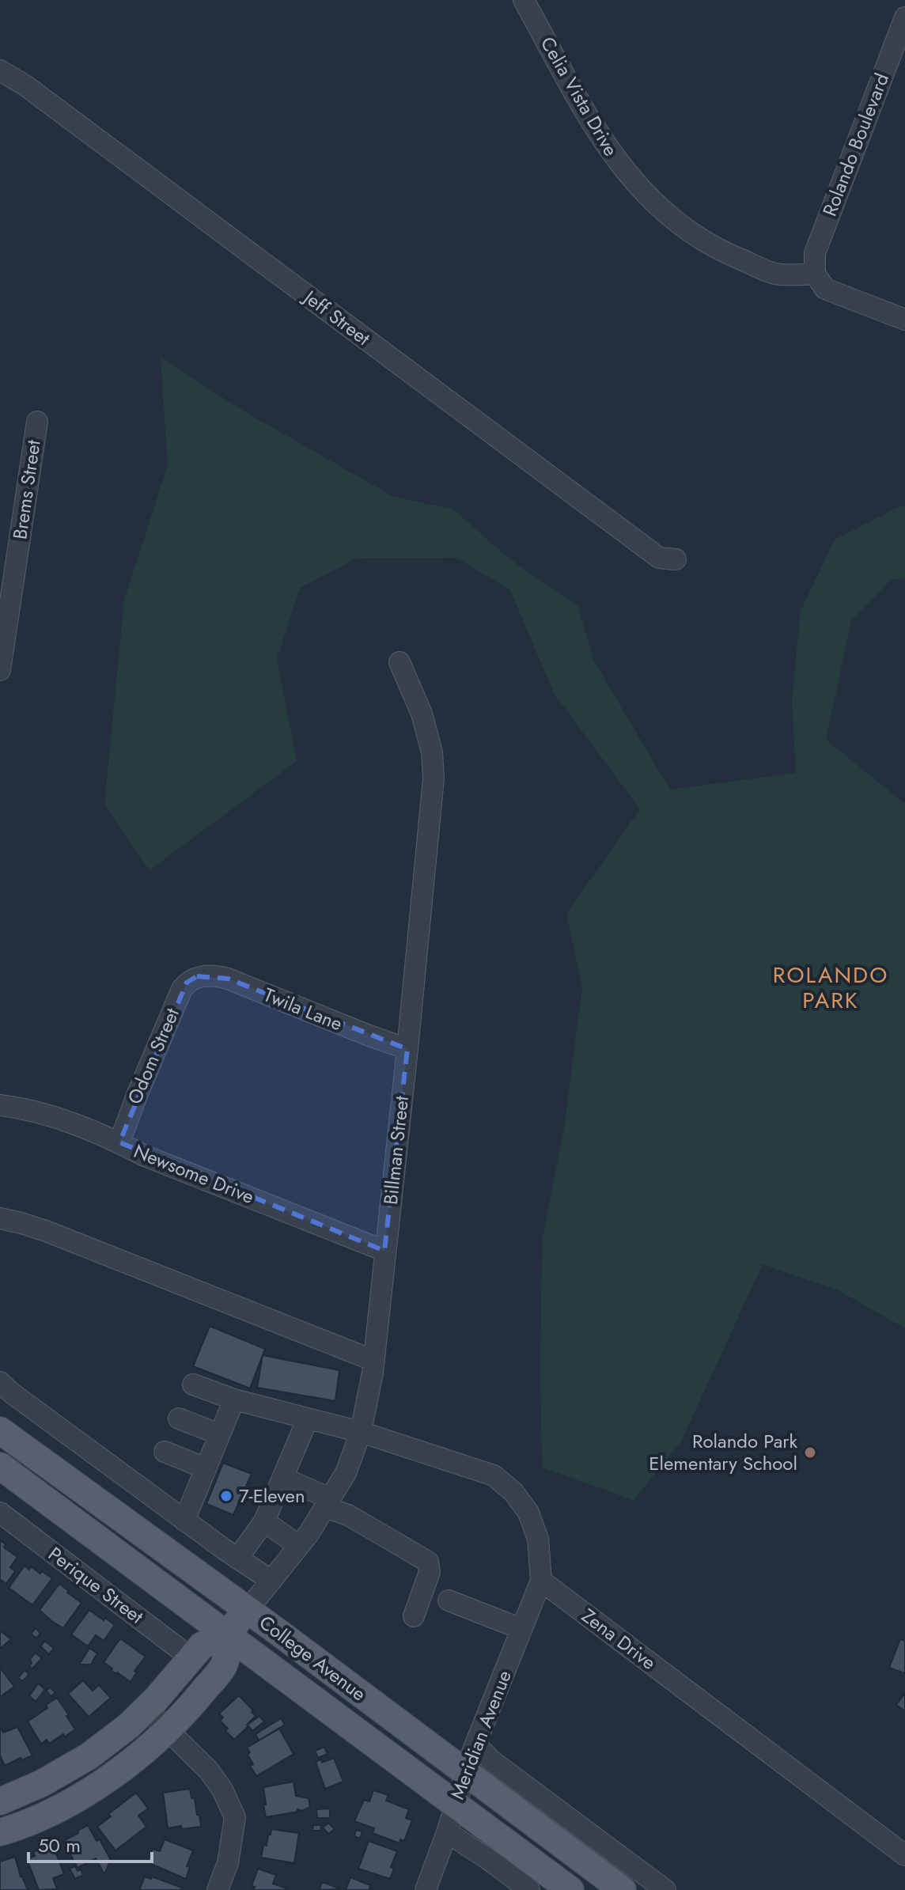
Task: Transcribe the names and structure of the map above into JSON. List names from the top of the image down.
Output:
{
  "streets": {
    "main road": ["College Avenue"],
    "street": [
      "Celia Vista Drive",
      "Rolando Boulevard",
      "Jeff Street",
      "Brems Street",
      "Twila Lane",
      "Odom Street",
      "Billman Street",
      "Newsome Drive",
      "Perique Street",
      "Zena Drive",
      "Meridian Avenue"
    ]
  },
  "crossings": [
    ["Celia Vista Drive", "Rolando Boulevard"],
    ["Twila Lane", "Odom Street"],
    ["Twila Lane", "Billman Street"],
    ["Odom Street", "Newsome Drive"],
    ["Billman Street", "Newsome Drive"],
    ["Billman Street", "College Avenue"],
    ["Zena Drive", "Meridian Avenue"],
    ["College Avenue", "Meridian Avenue"]
  ],
  "districts": ["ROLANDO PARK"],
  "places": ["Rolando Park Elementary School", "7-Eleven"],
  "scale_bar": "50 m"
}
